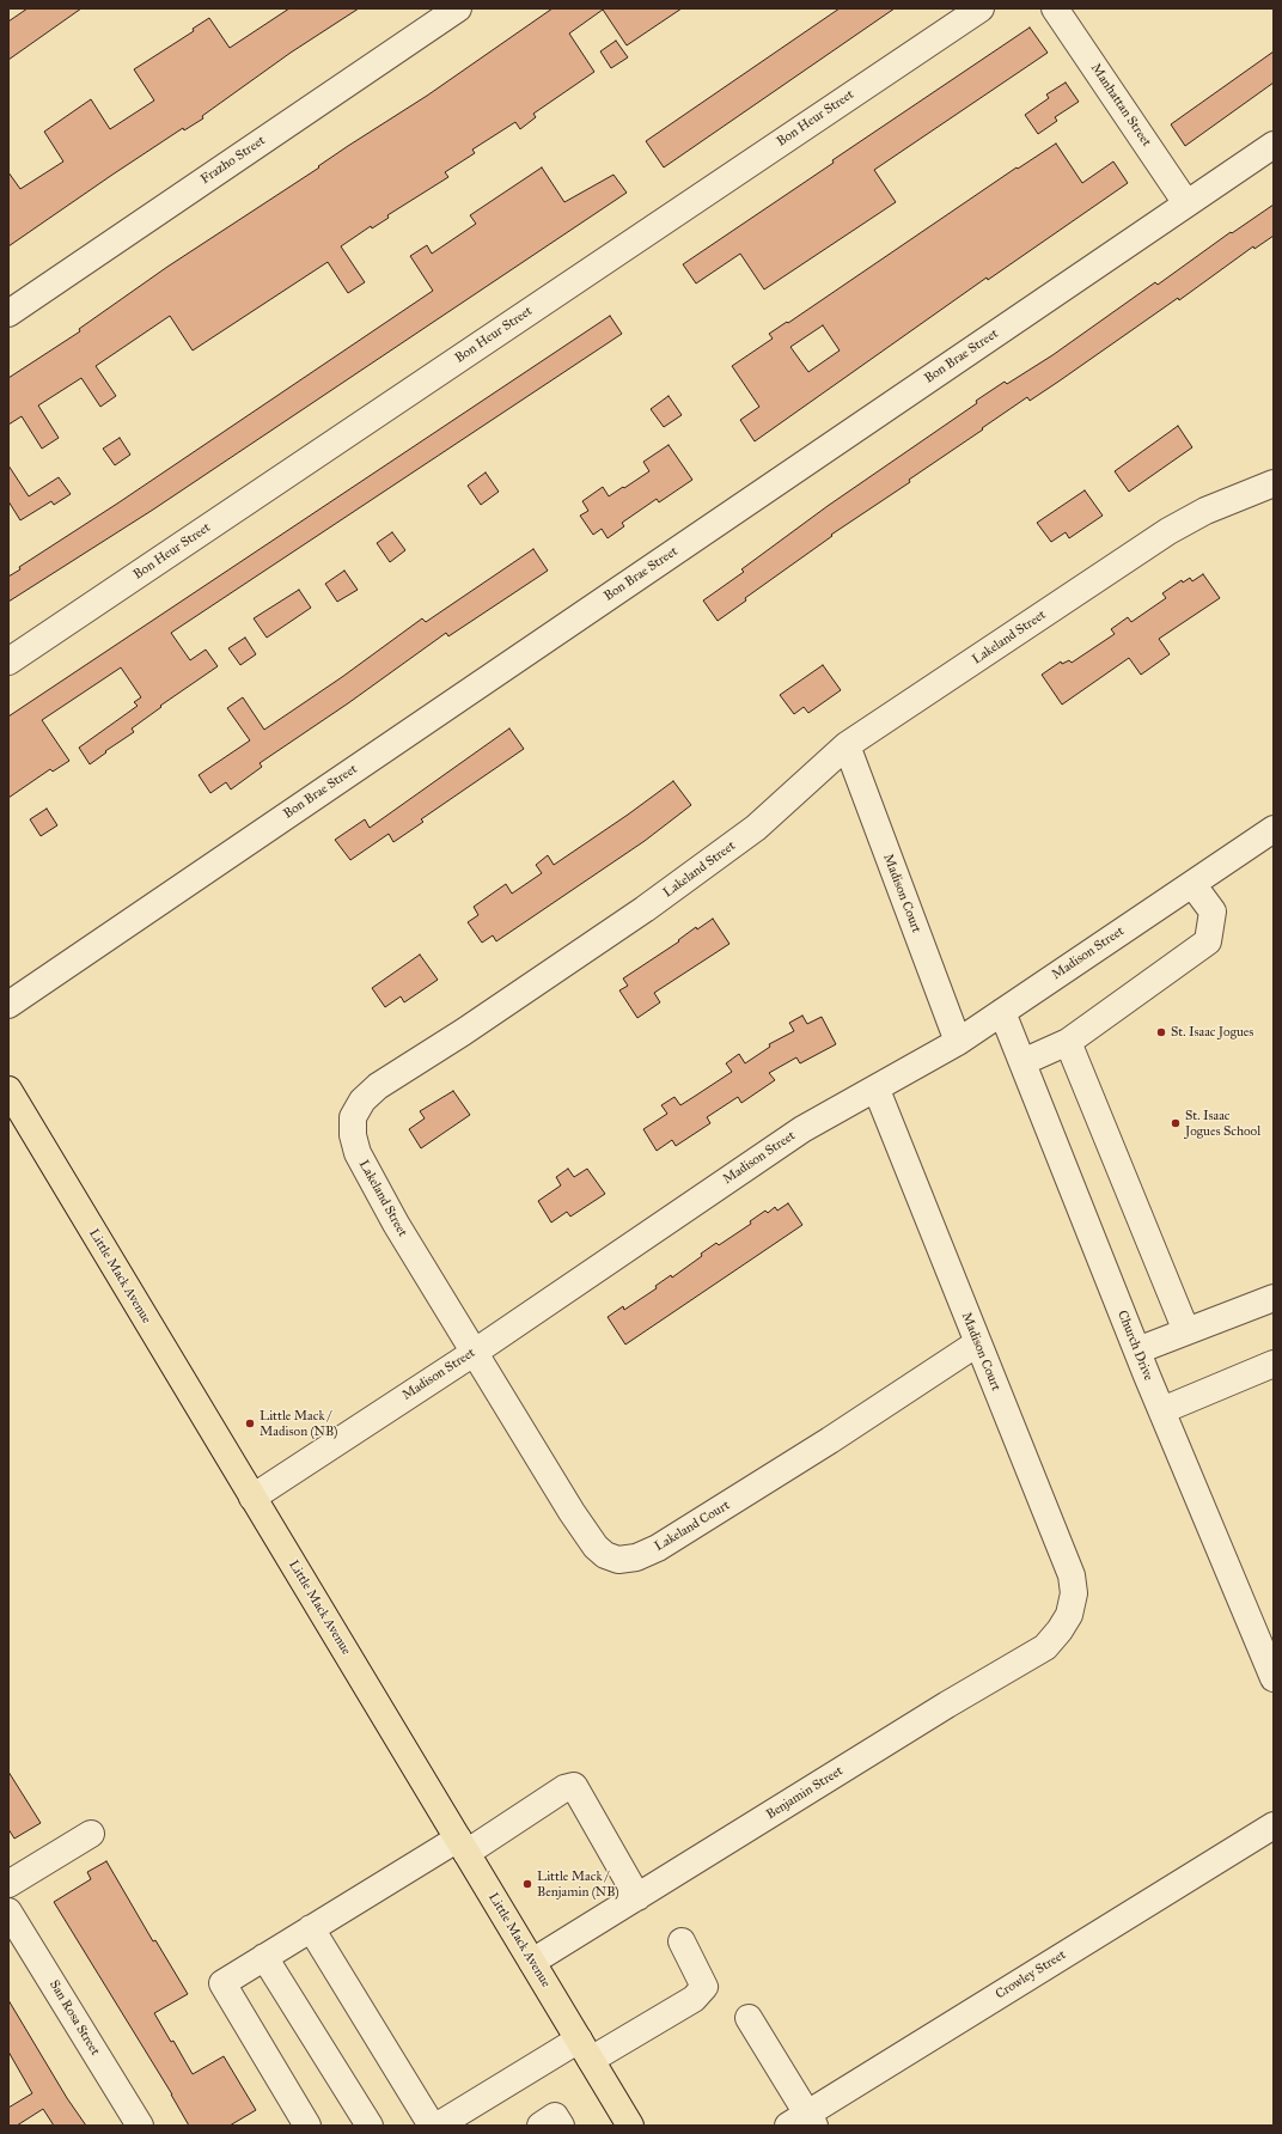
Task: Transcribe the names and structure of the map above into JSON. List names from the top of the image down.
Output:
{
  "streets": {
    "main road": ["Little Mack Avenue"],
    "street": [
      "Manhattan Street",
      "Bon Heur Street",
      "Frazho Street",
      "Bon Brae Street",
      "Lakeland Street",
      "Madison Court",
      "Madison Street",
      "Church Drive",
      "Lakeland Court",
      "Benjamin Street",
      "Crowley Street",
      "San Rosa Street"
    ]
  },
  "crossings": [
    ["Manhattan Street", "Bon Brae Street"],
    ["Lakeland Street", "Madison Court"],
    ["Lakeland Street", "Madison Street"],
    ["Lakeland Street", "Lakeland Court"],
    ["Madison Court", "Madison Street"],
    ["Madison Court", "Lakeland Court"],
    ["Madison Court", "Benjamin Street"],
    ["Madison Street", "Little Mack Avenue"],
    ["Madison Street", "Church Drive"],
    ["Madison Street", "Lakeland Court"],
    ["Little Mack Avenue", "Benjamin Street"]
  ],
  "places": [
    "St. Isaac Jogues",
    "St. Isaac Jogues School",
    "Little Mack / Madison (NB)",
    "Little Mack / Benjamin (NB)"
  ]
}
